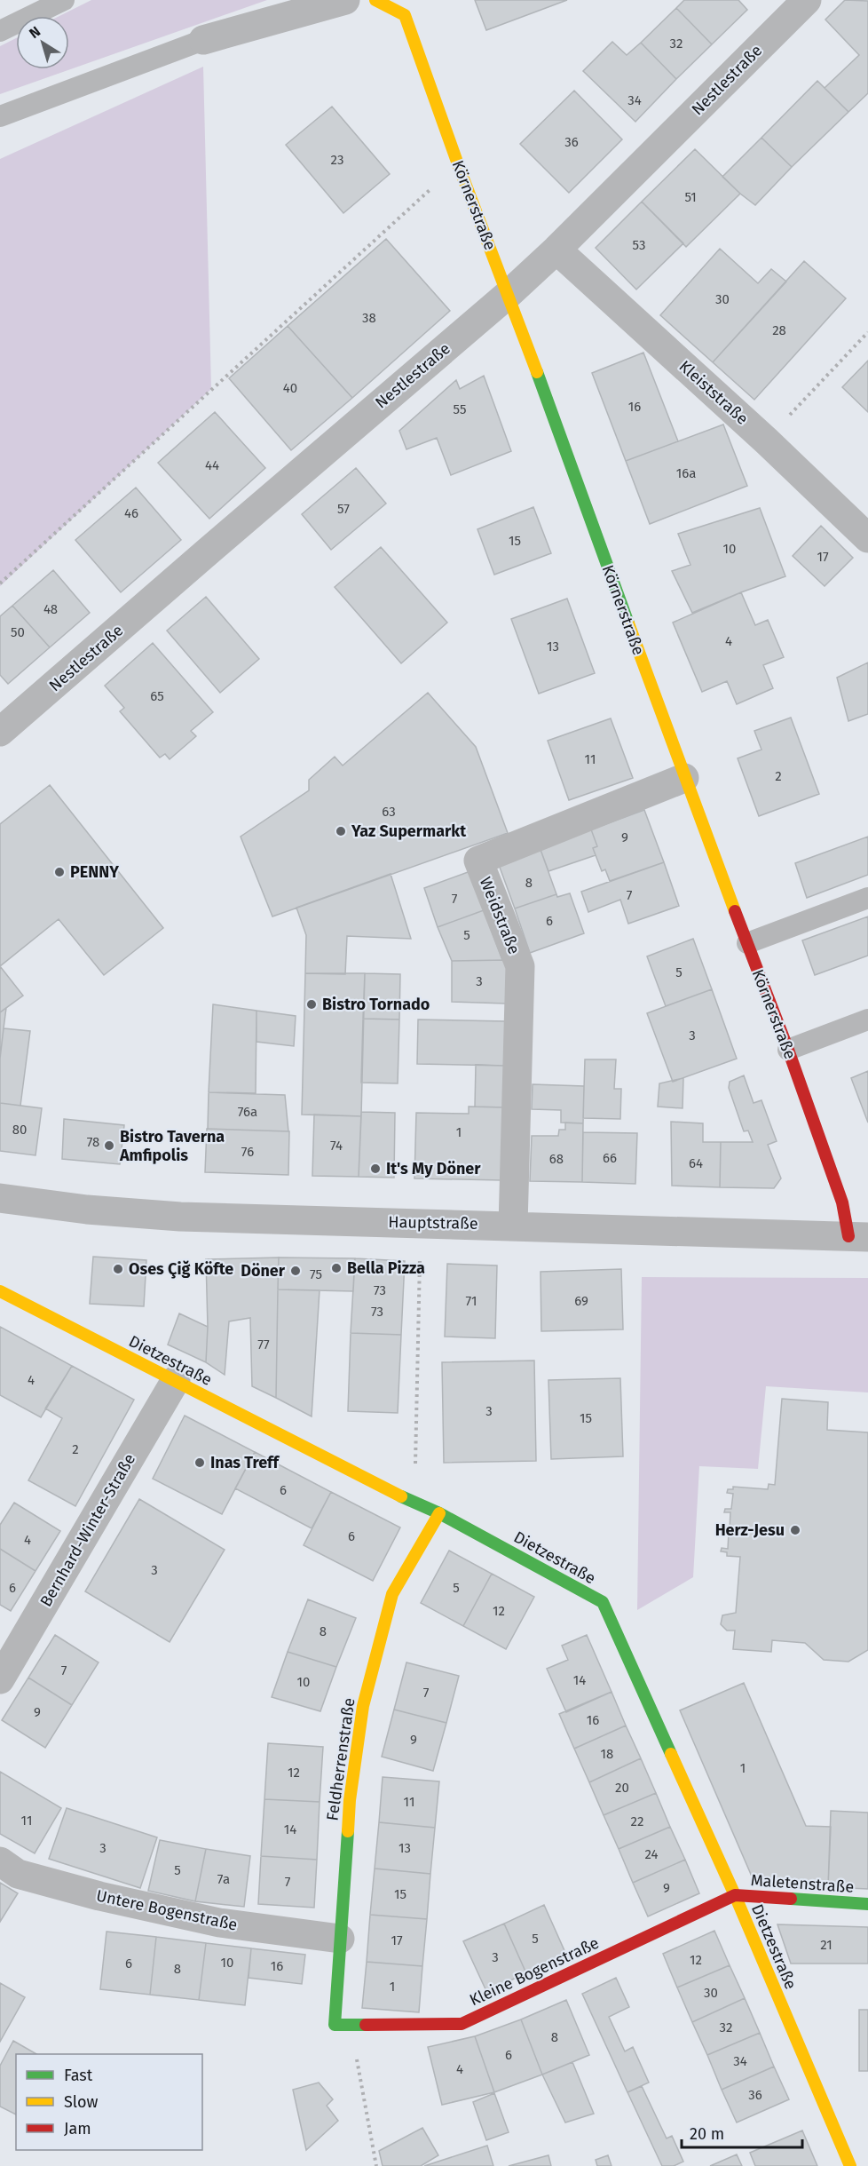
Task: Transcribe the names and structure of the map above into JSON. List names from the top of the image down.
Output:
{
  "streets": {
    "street": [
      "Nestlestraße",
      "Körnerstraße",
      "Kleiststraße",
      "Weidstraße",
      "Hauptstraße",
      "Dietzestraße",
      "Bernhard-Winter-Straße",
      "Feldherrenstraße",
      "Maletenstraße",
      "Untere Bogenstraße",
      "Kleine Bogenstraße"
    ]
  },
  "crossings": [
    ["Nestlestraße", "Körnerstraße"],
    ["Nestlestraße", "Kleiststraße"],
    ["Körnerstraße", "Weidstraße"],
    ["Körnerstraße", "Hauptstraße"],
    ["Weidstraße", "Hauptstraße"],
    ["Dietzestraße", "Bernhard-Winter-Straße"],
    ["Dietzestraße", "Feldherrenstraße"],
    ["Dietzestraße", "Maletenstraße"],
    ["Dietzestraße", "Kleine Bogenstraße"],
    ["Feldherrenstraße", "Untere Bogenstraße"],
    ["Feldherrenstraße", "Kleine Bogenstraße"],
    ["Maletenstraße", "Kleine Bogenstraße"]
  ],
  "places": [
    "Yaz Supermarkt",
    "PENNY",
    "Bistro Tornado",
    "Bistro Taverna Amfipolis",
    "It's My Döner",
    "Bella Pizza",
    "Oses Çiğ Köfte",
    "Döner",
    "Inas Treff",
    "Herz-Jesu"
  ],
  "house_numbers": [
    "32",
    "34",
    "36",
    "23",
    "51",
    "53",
    "30",
    "38",
    "28",
    "40",
    "16",
    "55",
    "44",
    "16a",
    "57",
    "46",
    "15",
    "10",
    "17",
    "48",
    "50",
    "4",
    "13",
    "65",
    "11",
    "2",
    "63",
    "9",
    "8",
    "7",
    "7",
    "6",
    "5",
    "5",
    "3",
    "3",
    "76a",
    "80",
    "1",
    "78",
    "74",
    "76",
    "66",
    "68",
    "64",
    "75",
    "73",
    "71",
    "69",
    "73",
    "77",
    "4",
    "3",
    "15",
    "2",
    "6",
    "6",
    "4",
    "3",
    "6",
    "5",
    "12",
    "8",
    "7",
    "14",
    "10",
    "7",
    "9",
    "16",
    "9",
    "18",
    "1",
    "12",
    "20",
    "11",
    "11",
    "22",
    "14",
    "3",
    "13",
    "24",
    "5",
    "7a",
    "7",
    "9",
    "15",
    "5",
    "17",
    "21",
    "3",
    "12",
    "10",
    "6",
    "16",
    "8",
    "1",
    "30",
    "32",
    "8",
    "6",
    "34",
    "4",
    "36"
  ],
  "legend": ["Fast", "Slow", "Jam"],
  "scale_bar": "20 m",
  "north": "top left"
}
